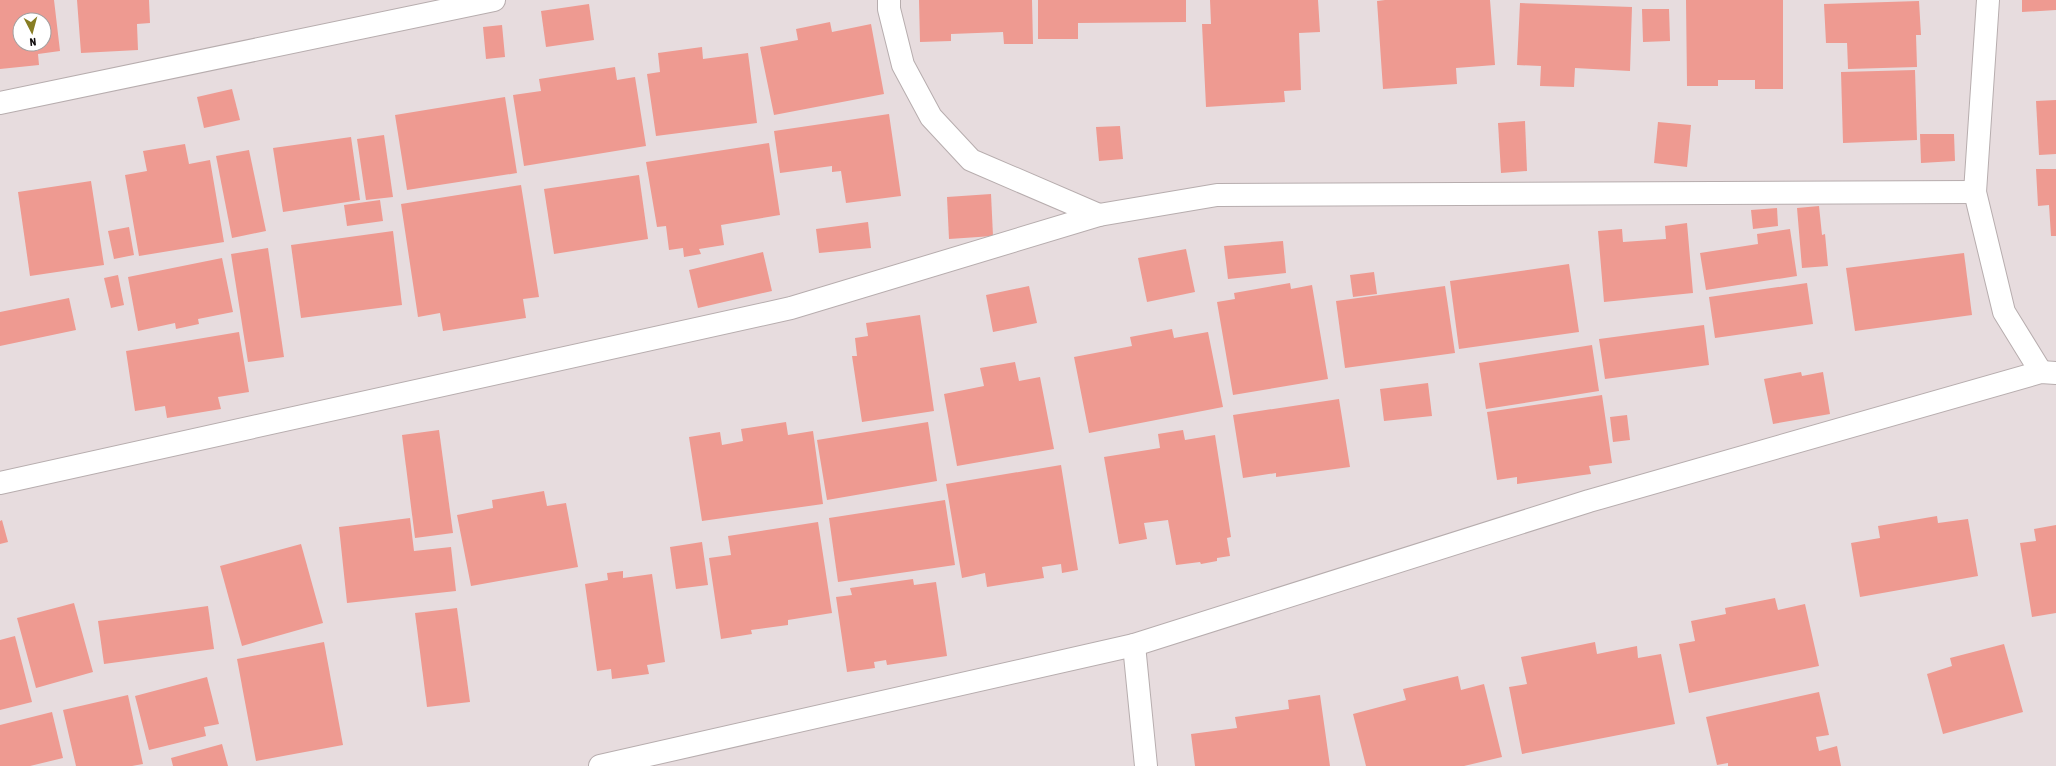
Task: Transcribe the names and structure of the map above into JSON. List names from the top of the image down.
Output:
{
  "north": "bottom"
}
